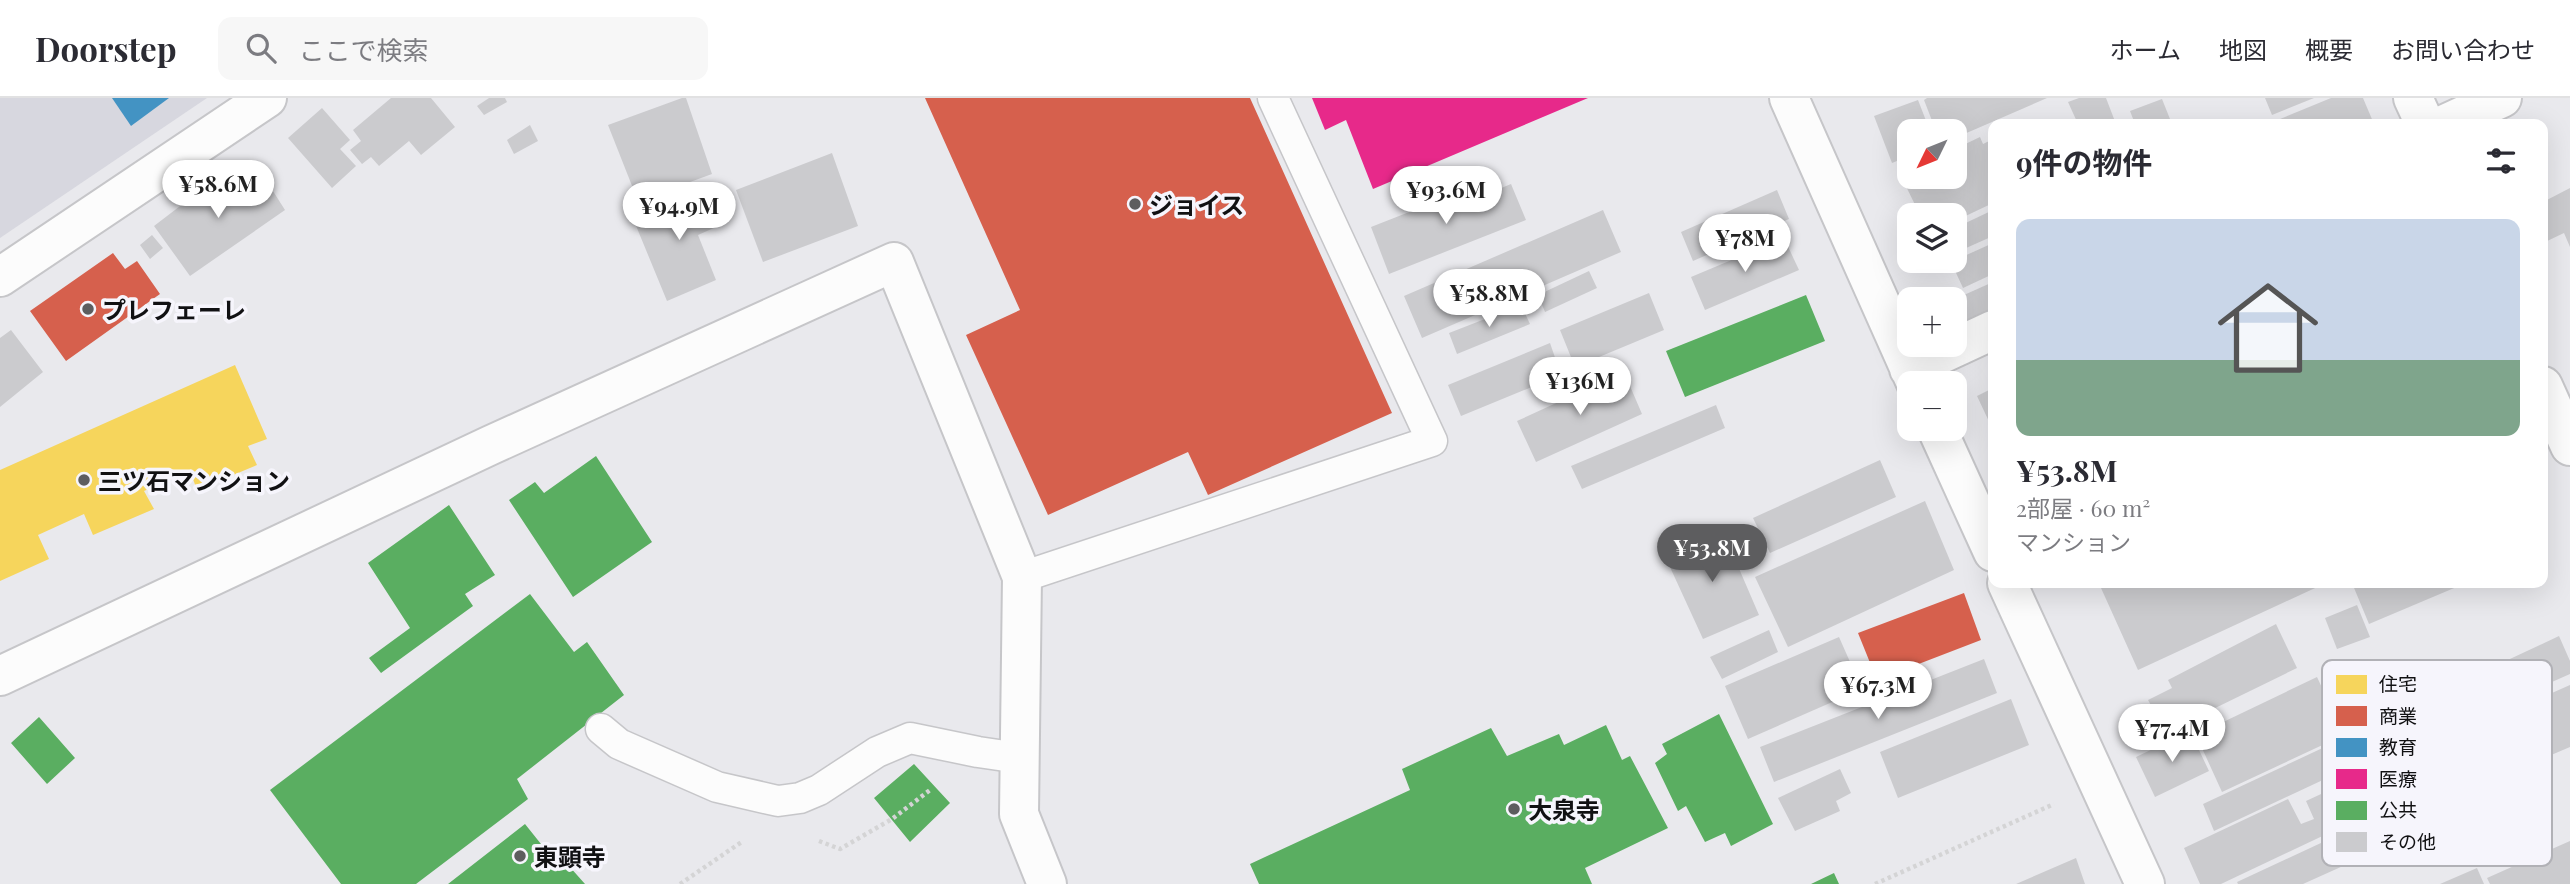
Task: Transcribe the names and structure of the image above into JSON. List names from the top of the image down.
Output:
{
  "places": [
    "ジョイス",
    "プレフェーレ",
    "三ツ石マンション",
    "大泉寺",
    "東顕寺"
  ],
  "legend": [
    "住宅",
    "商業",
    "教育",
    "医療",
    "公共",
    "その他"
  ],
  "north": "bottom left",
  "page": {
    "header": "Doorstep",
    "search": "ここで検索",
    "nav": [
      "ホーム",
      "地図",
      "概要",
      "お問い合わせ"
    ],
    "map_buttons": ["+", "−"],
    "heading": "9件の物件",
    "price": [
      "¥58.6M",
      "¥93.6M",
      "¥94.9M",
      "¥78M",
      "¥58.8M",
      "¥136M",
      "¥53.8M",
      "¥67.3M",
      "¥77.4M"
    ],
    "list": [
      {
        "name": "¥53.8M",
        "note": "2部屋 · 60 m² · マンション"
      }
    ]
  }
}
